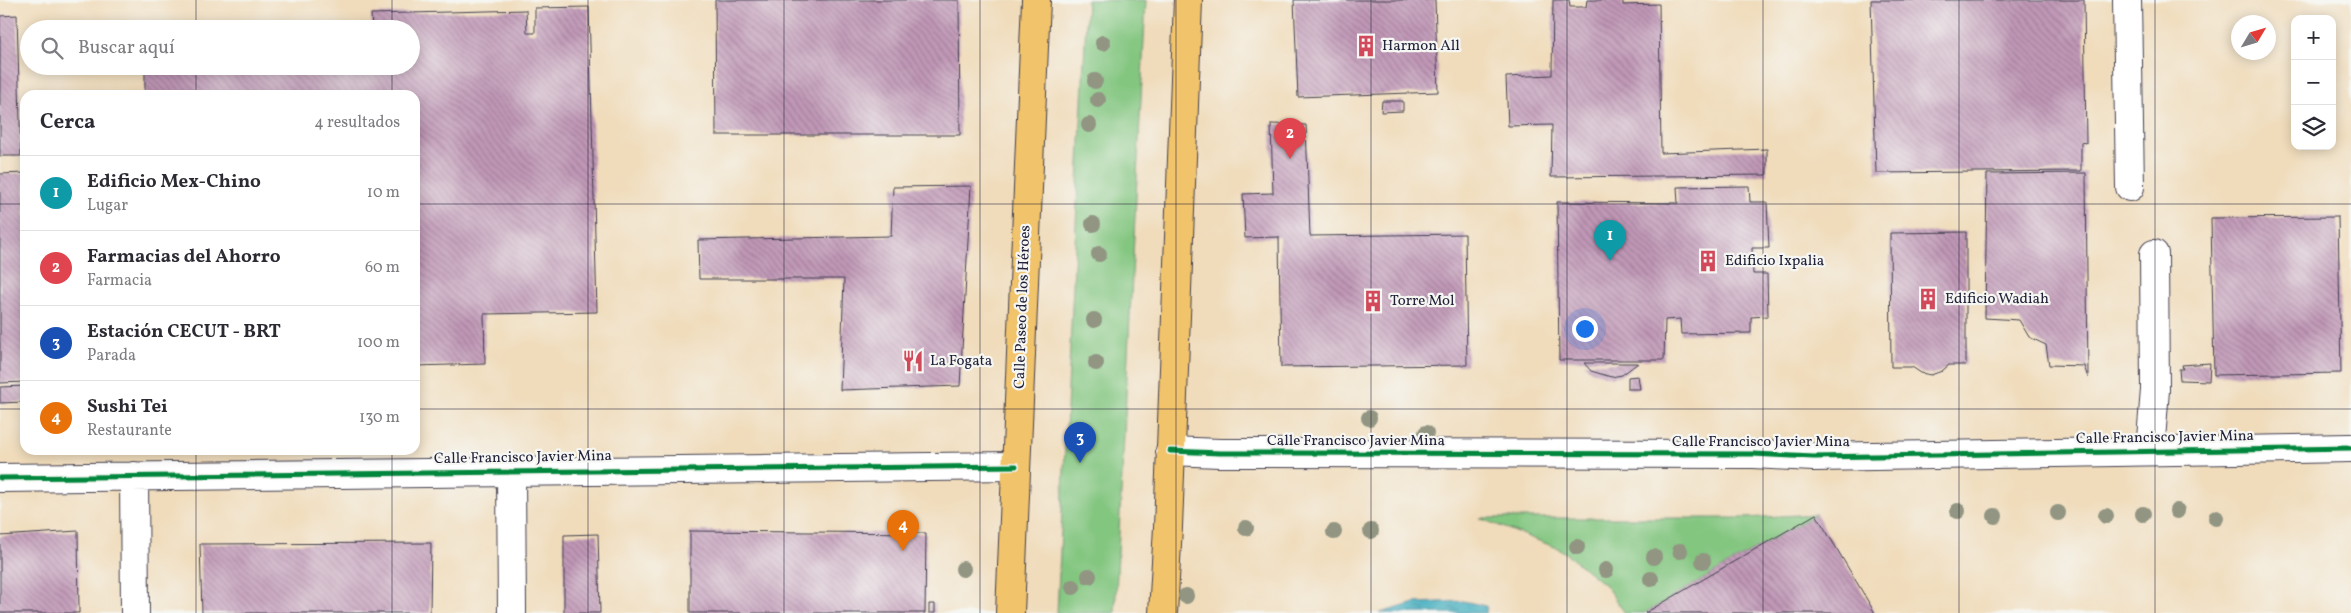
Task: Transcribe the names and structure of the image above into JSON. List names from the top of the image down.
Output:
{
  "streets": {
    "main road": ["Calle Paseo de los Héroes"],
    "street": ["Calle Francisco Javier Mina"]
  },
  "crossings": [
    ["Calle Paseo de los Héroes", "Calle Francisco Javier Mina"]
  ],
  "places": {
    "building": [
      "Harmon All",
      "Edificio Ixpalia",
      "Edificio Wadiah",
      "Torre Mol"
    ],
    "restaurant": ["La Fogata"]
  },
  "north": "top right",
  "page": {
    "map_buttons": ["+", "−"],
    "search": "Buscar aquí",
    "heading": ["Cerca", "4 resultados"],
    "pins": [
      "2",
      "1",
      "3",
      "4"
    ],
    "list": [
      {
        "mark": "1",
        "name": "Edificio Mex-Chino",
        "note": "Lugar",
        "value": "10 m"
      },
      {
        "mark": "2",
        "name": "Farmacias del Ahorro",
        "note": "Farmacia",
        "value": "60 m"
      },
      {
        "mark": "3",
        "name": "Estación CECUT - BRT",
        "note": "Parada",
        "value": "100 m"
      },
      {
        "mark": "4",
        "name": "Sushi Tei",
        "note": "Restaurante",
        "value": "130 m"
      }
    ]
  }
}
